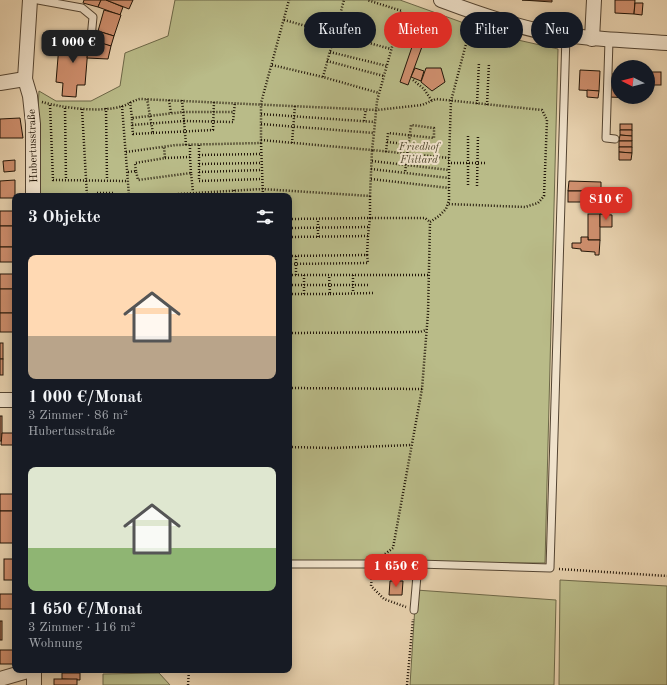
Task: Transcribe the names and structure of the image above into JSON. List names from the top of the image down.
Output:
{
  "streets": {
    "street": ["Hubertusstraße"]
  },
  "parks": ["Friedhof Flittard"],
  "north": "left",
  "page": {
    "chip": [
      "Kaufen",
      "Mieten",
      "Filter",
      "Neu"
    ],
    "price": ["1 000 €", "810 €", "1 650 €"],
    "heading": "3 Objekte",
    "list": [
      {
        "name": "1 000 €/Monat",
        "note": "3 Zimmer · 86 m² · Hubertusstraße"
      },
      {
        "name": "1 650 €/Monat",
        "note": "3 Zimmer · 116 m² · Wohnung"
      }
    ]
  }
}
